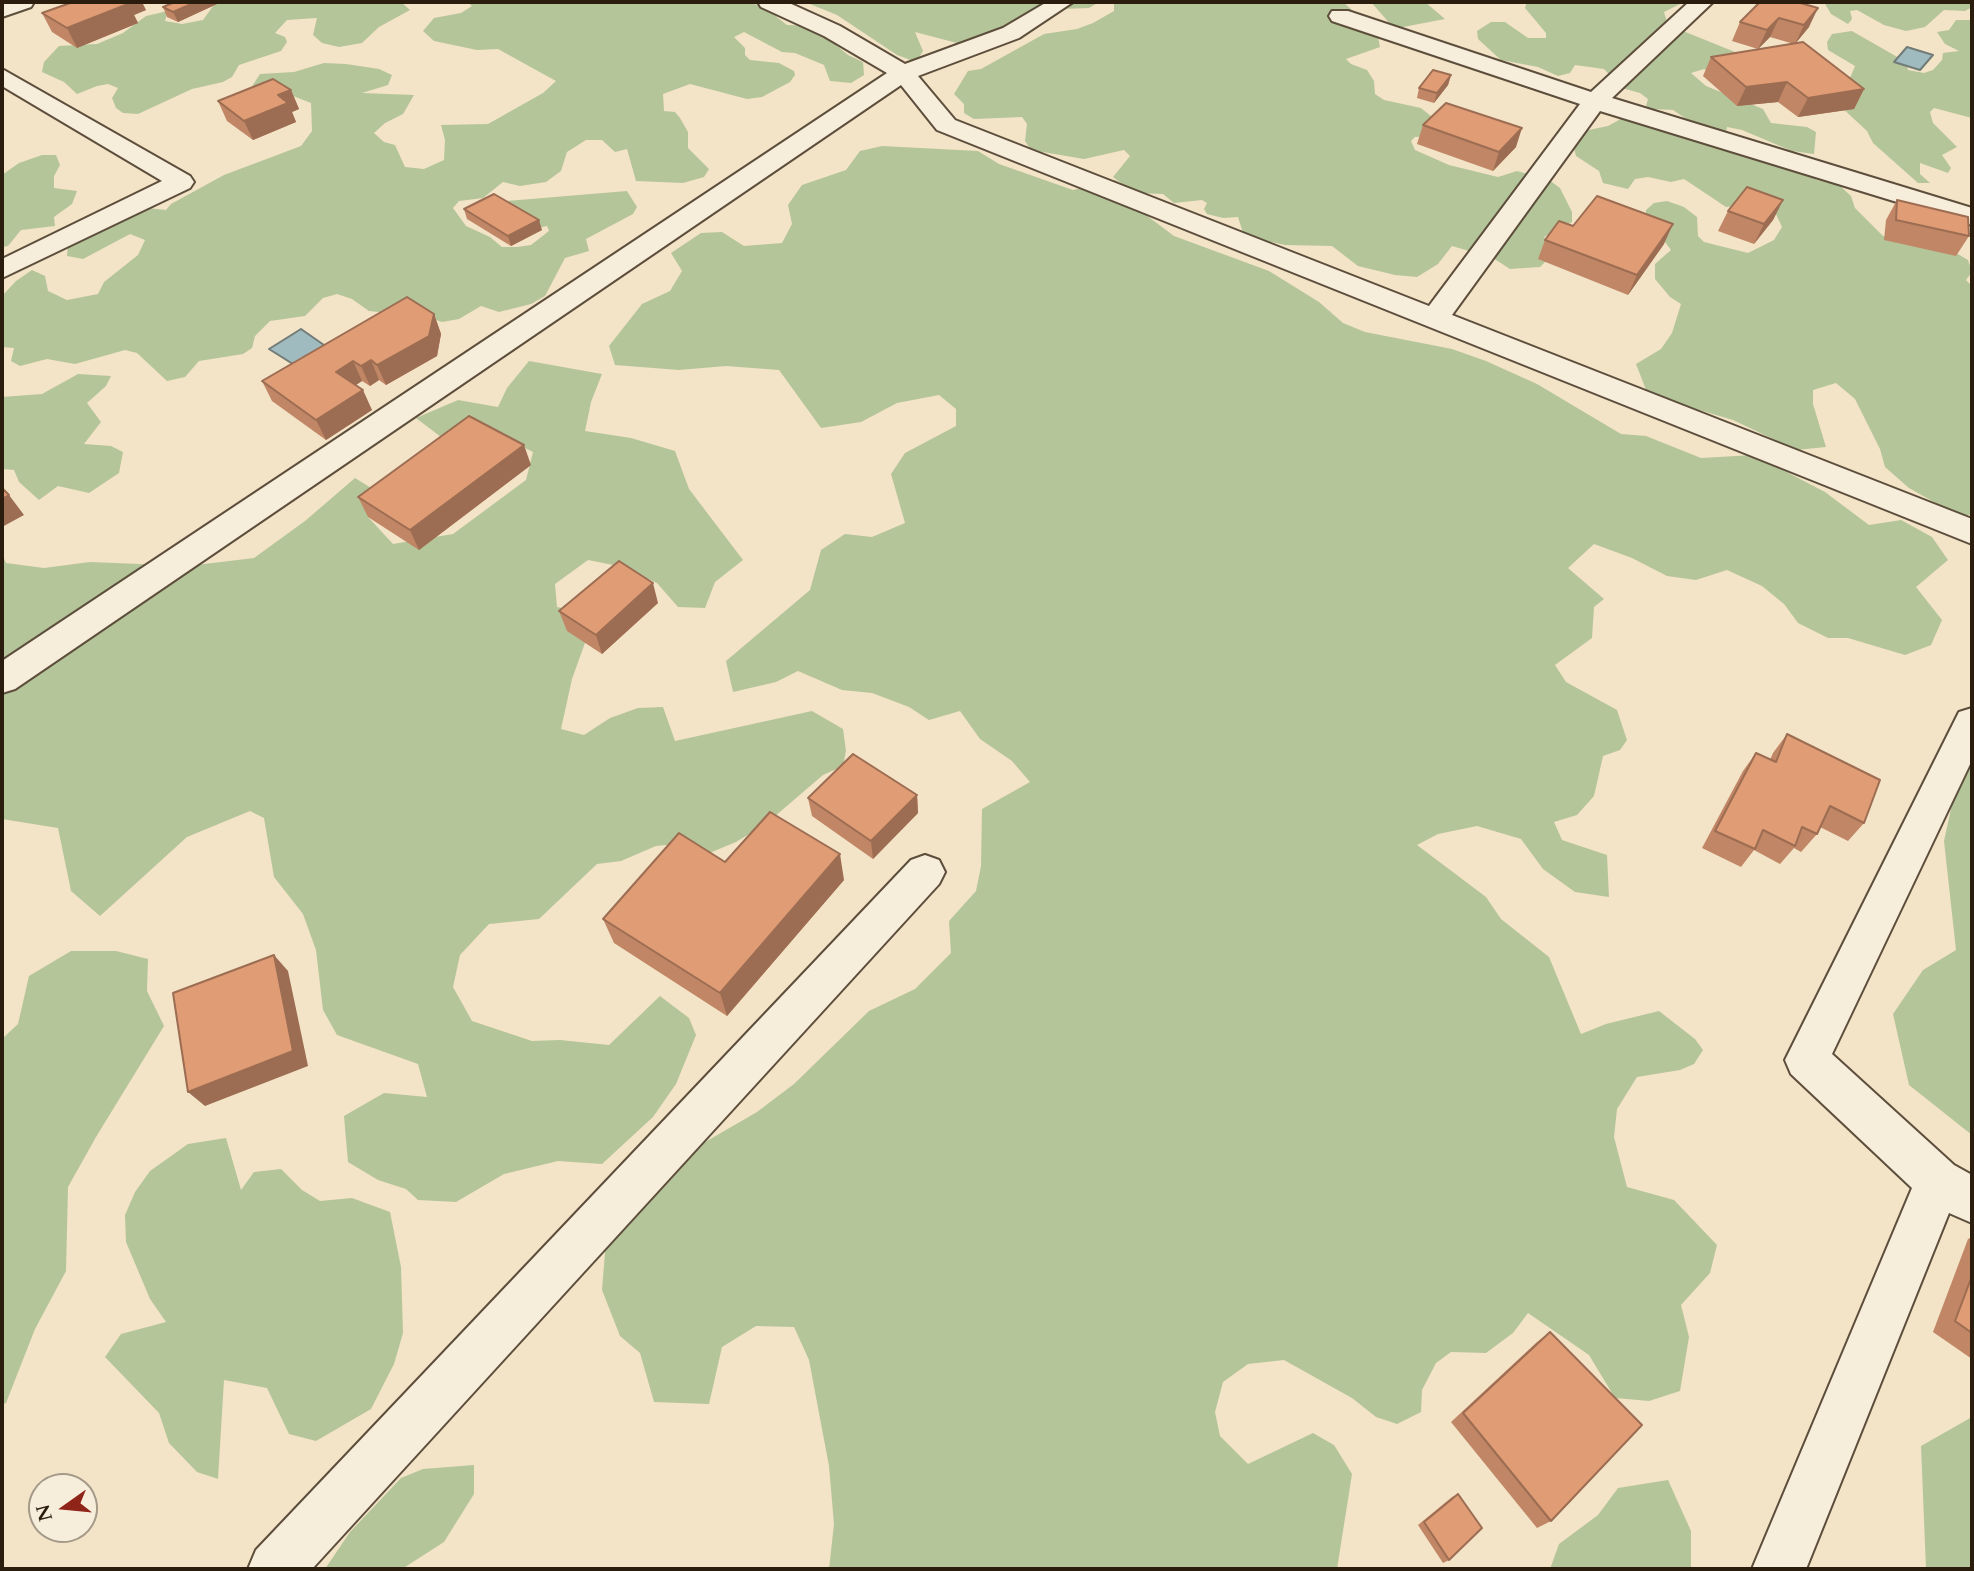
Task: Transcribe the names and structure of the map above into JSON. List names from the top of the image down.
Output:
{
  "north": "left"
}
